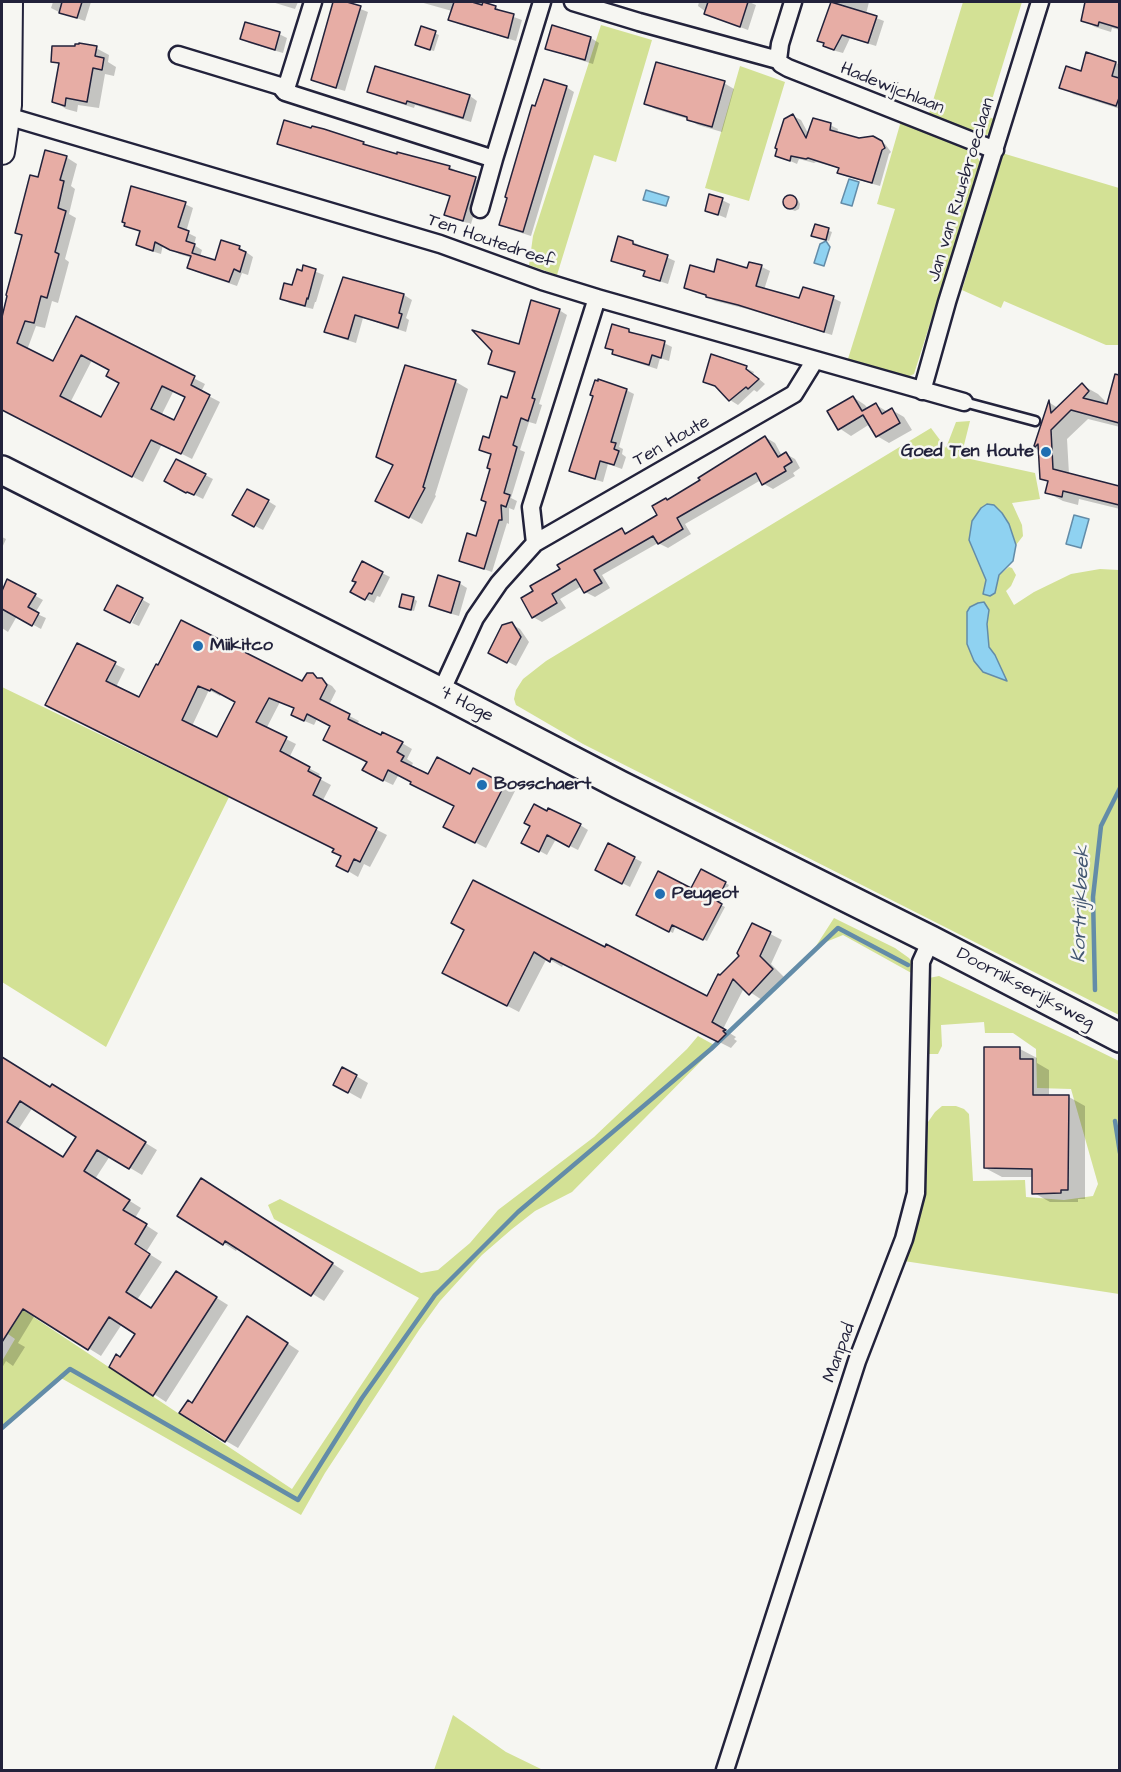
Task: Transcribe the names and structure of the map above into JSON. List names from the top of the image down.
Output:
{
  "streets": {
    "main road": ["'t Hoge", "Doornikserijksweg"],
    "street": [
      "Hadewijchlaan",
      "Jan van Ruusbroeclaan",
      "Ten Houtedreef",
      "Ten Houte",
      "Manpad"
    ]
  },
  "crossings": [
    ["Hadewijchlaan", "Jan van Ruusbroeclaan"],
    ["Jan van Ruusbroeclaan", "Ten Houtedreef"],
    ["Ten Houtedreef", "Ten Houte"],
    ["Ten Houte", "'t Hoge"],
    ["'t Hoge", "Doornikserijksweg"],
    ["'t Hoge", "Manpad"],
    ["Doornikserijksweg", "Manpad"]
  ],
  "water": ["Kortrijkbeek"],
  "places": [
    "Goed Ten Houte",
    "Miikitco",
    "Bosschaert",
    "Peugeot"
  ]
}
